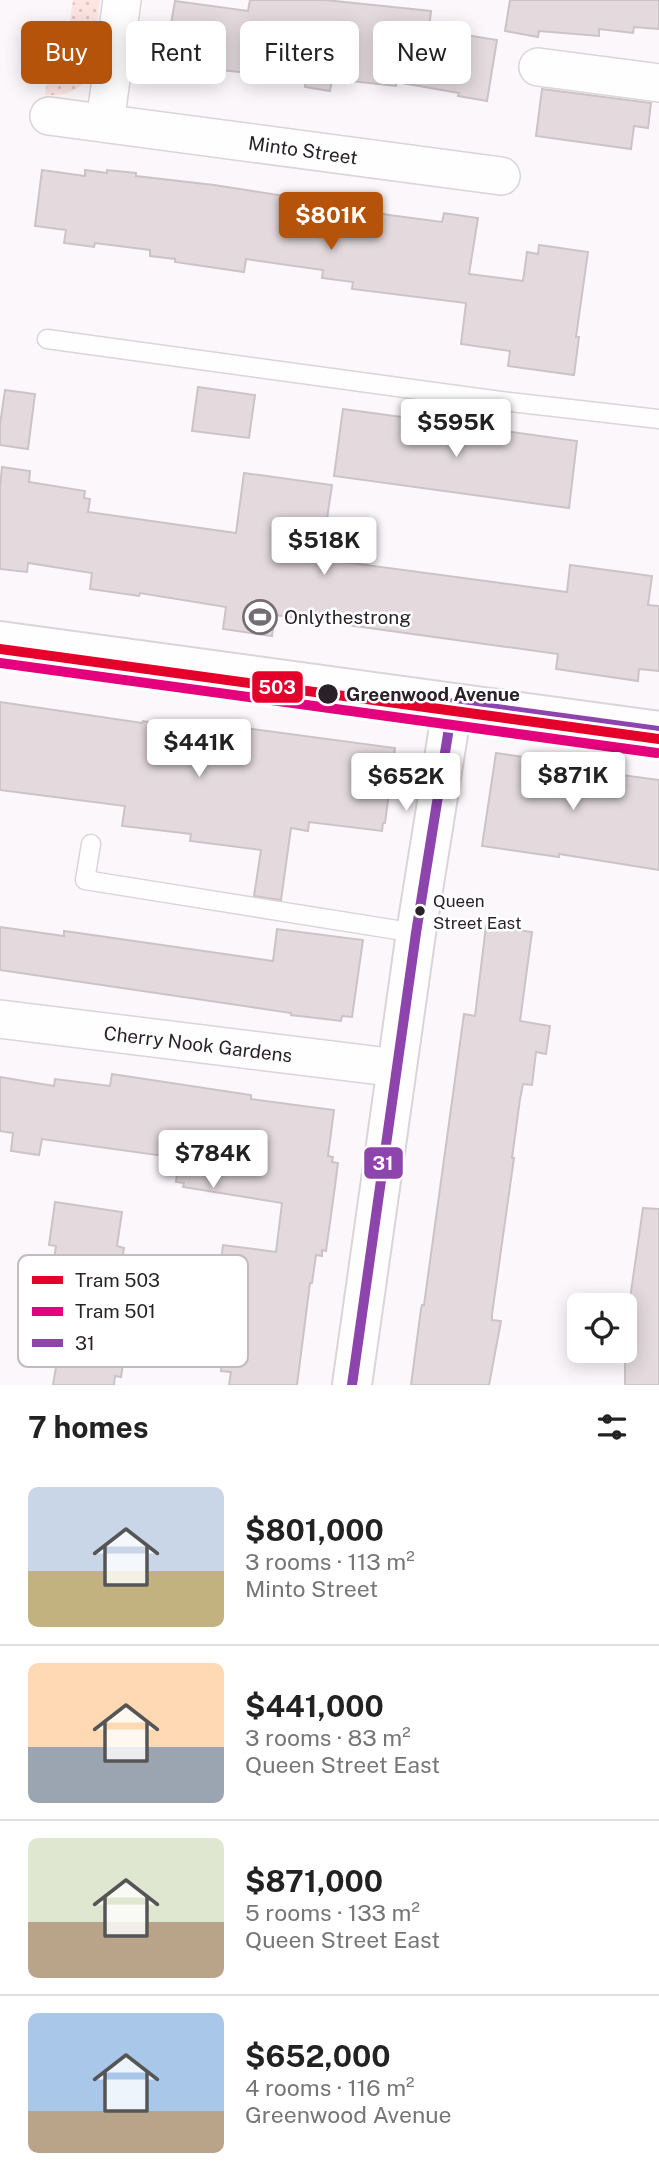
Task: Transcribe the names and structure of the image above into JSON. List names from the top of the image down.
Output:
{
  "streets": {
    "street": ["Minto Street", "Cherry Nook Gardens"]
  },
  "places": {
    "sports": ["Onlythestrong"],
    "other": ["Greenwood Avenue", "Queen Street East"]
  },
  "lines": ["tram line 503", "tram line 501", "transit line 31"],
  "legend": ["Tram 503", "Tram 501", "31"],
  "page": {
    "chip": [
      "Buy",
      "Rent",
      "Filters",
      "New"
    ],
    "price": [
      "$801K",
      "$595K",
      "$518K",
      "$441K",
      "$871K",
      "$652K",
      "$784K"
    ],
    "heading": "7 homes",
    "list": [
      {
        "name": "$801,000",
        "note": "3 rooms · 113 m² · Minto Street"
      },
      {
        "name": "$441,000",
        "note": "3 rooms · 83 m² · Queen Street East"
      },
      {
        "name": "$871,000",
        "note": "5 rooms · 133 m² · Queen Street East"
      },
      {
        "name": "$652,000",
        "note": "4 rooms · 116 m² · Greenwood Avenue"
      }
    ]
  }
}
